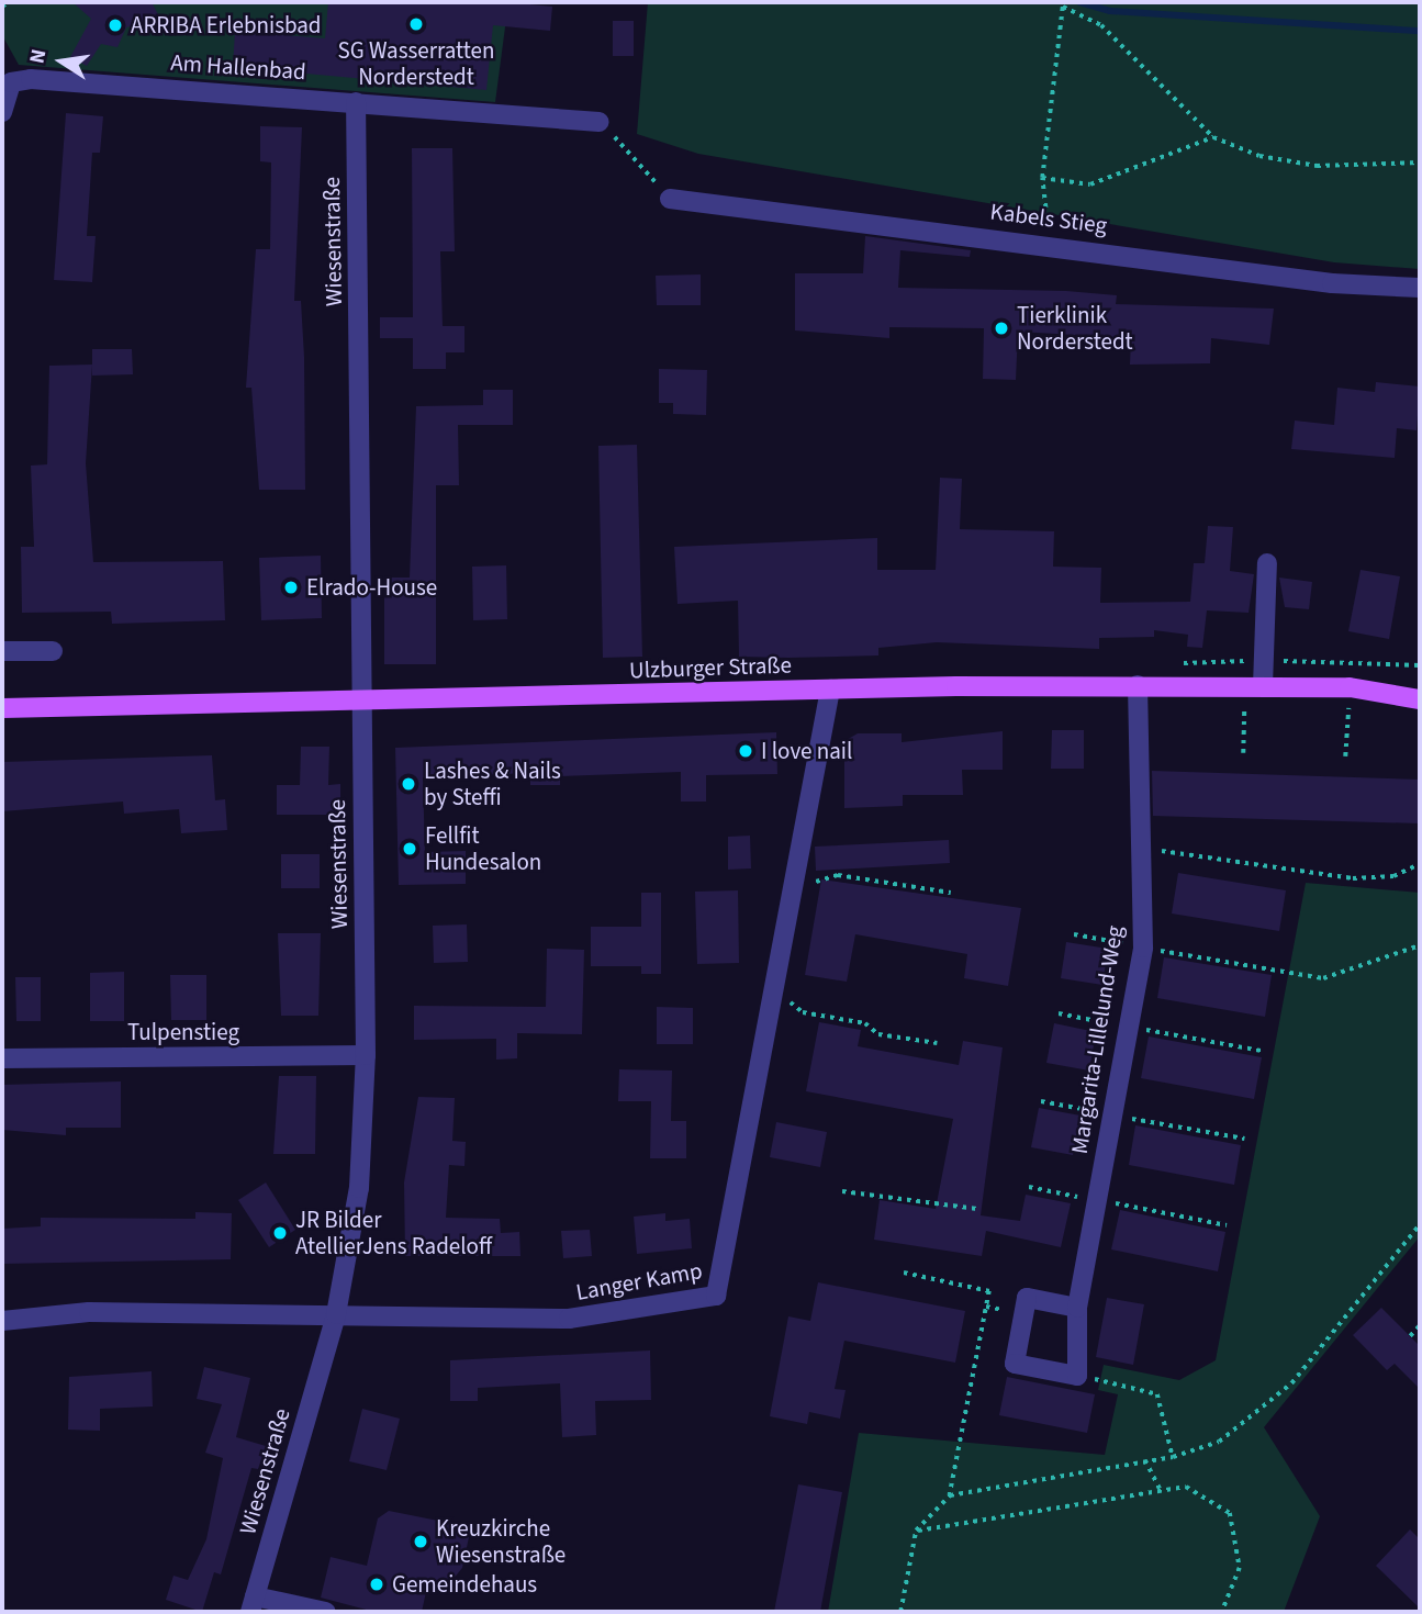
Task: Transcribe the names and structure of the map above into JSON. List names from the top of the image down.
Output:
{
  "streets": {
    "main road": ["Ulzburger Straße"],
    "street": [
      "Am Hallenbad",
      "Kabels Stieg",
      "Wiesenstraße",
      "Tulpenstieg",
      "Margarita-Lillelund-Weg",
      "Langer Kamp"
    ]
  },
  "crossings": [
    ["Am Hallenbad", "Wiesenstraße"],
    ["Wiesenstraße", "Ulzburger Straße"],
    ["Wiesenstraße", "Tulpenstieg"],
    ["Wiesenstraße", "Langer Kamp"],
    ["Ulzburger Straße", "Margarita-Lillelund-Weg"],
    ["Ulzburger Straße", "Langer Kamp"]
  ],
  "places": [
    "SG Wasserratten Norderstedt",
    "ARRIBA Erlebnisbad",
    "Tierklinik Norderstedt",
    "Elrado-House",
    "I love nail",
    "Lashes & Nails by Steffi",
    "Fellfit Hundesalon",
    "JR Bilder AtellierJens Radeloff",
    "Kreuzkirche Wiesenstraße",
    "Gemeindehaus"
  ],
  "north": "left"
}
